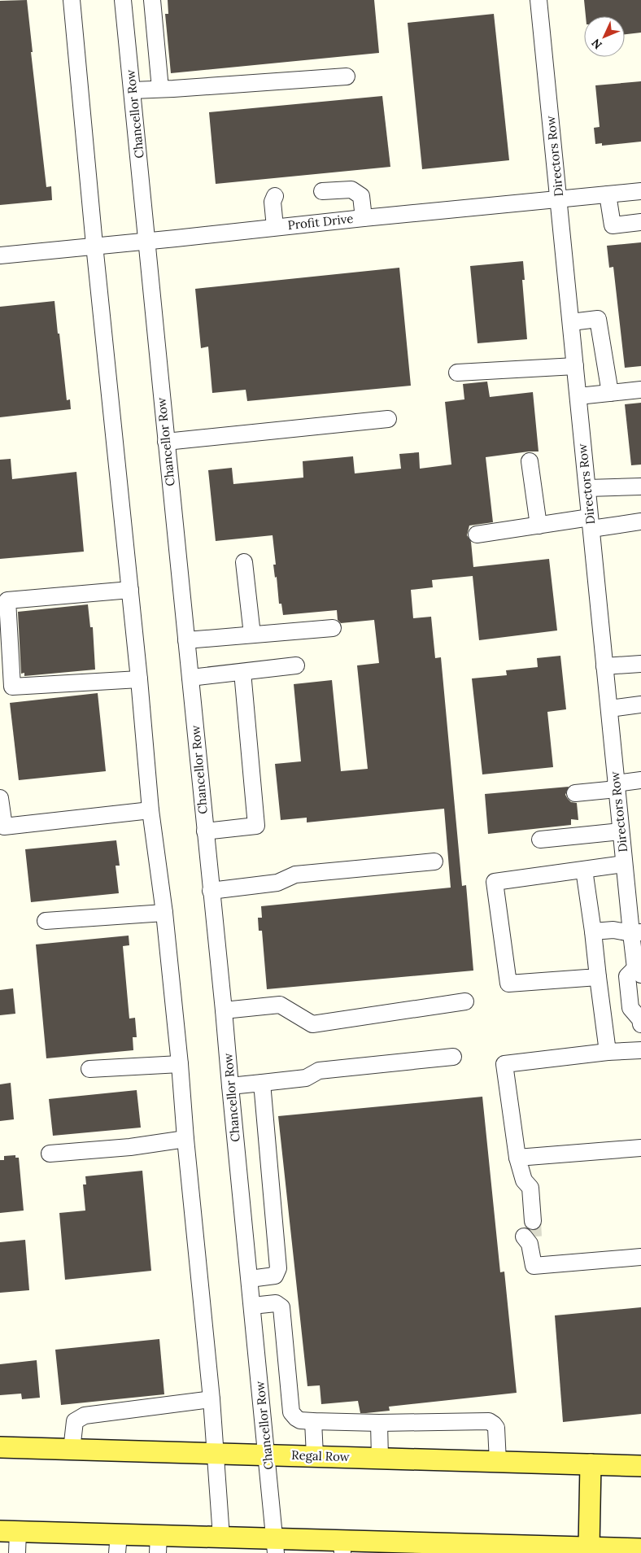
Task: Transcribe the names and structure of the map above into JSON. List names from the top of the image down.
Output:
{
  "streets": {
    "main road": ["Regal Row"],
    "street": ["Chancellor Row", "Directors Row", "Profit Drive"]
  },
  "crossings": [
    ["Chancellor Row", "Profit Drive"],
    ["Chancellor Row", "Regal Row"],
    ["Directors Row", "Profit Drive"]
  ],
  "north": "bottom left"
}
